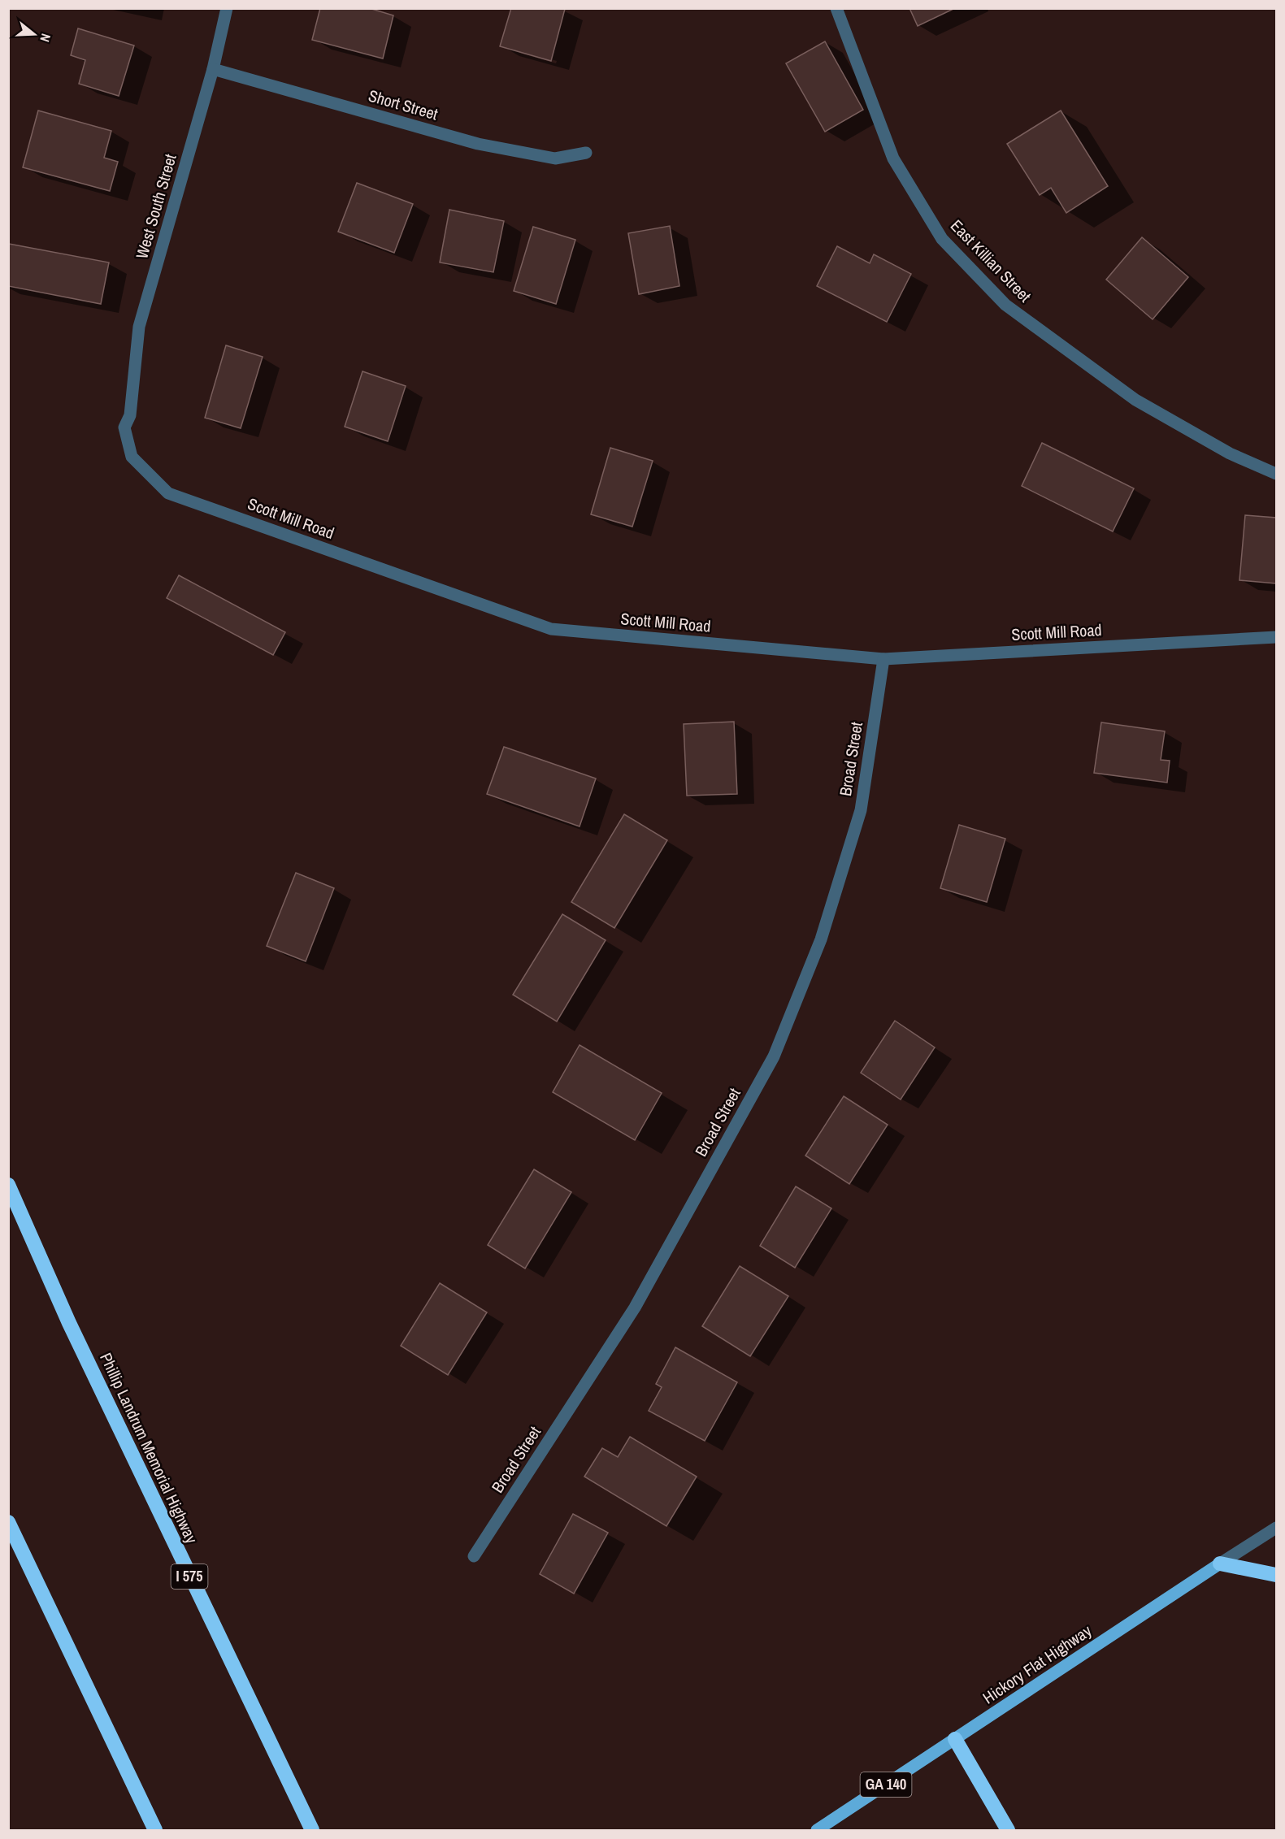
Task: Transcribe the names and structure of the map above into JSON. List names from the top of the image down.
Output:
{
  "streets": {
    "highway": ["Phillip Landrum Memorial Highway", "I 575"],
    "main road": ["Hickory Flat Highway", "GA 140"],
    "street": [
      "Short Street",
      "West South Street",
      "East Killian Street",
      "Scott Mill Road",
      "Broad Street"
    ]
  },
  "crossings": [
    ["Short Street", "West South Street"],
    ["West South Street", "Scott Mill Road"],
    ["Scott Mill Road", "Broad Street"]
  ],
  "north": "right"
}
